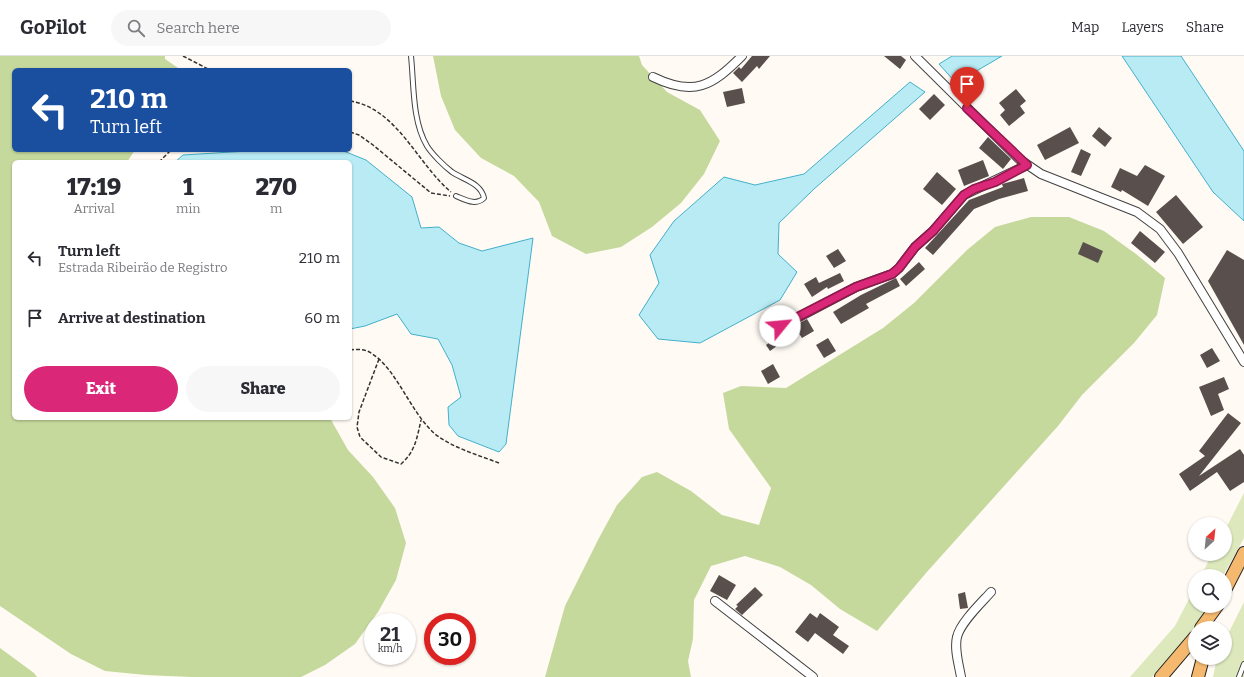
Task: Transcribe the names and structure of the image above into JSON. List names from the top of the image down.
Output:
{
  "north": "top right",
  "page": {
    "header": "GoPilot",
    "search": "Search here",
    "nav": ["Map", "Layers", "Share"],
    "turn": ["210 m", "Turn left"],
    "eta": [
      "17:19",
      "Arrival",
      "1",
      "min",
      "270",
      "m"
    ],
    "list": [
      {
        "name": "Turn left",
        "note": "Estrada Ribeirão de Registro",
        "value": "210 m"
      },
      {
        "name": "Arrive at destination",
        "value": "60 m"
      }
    ],
    "buttons": ["Exit", "Share"],
    "speed": "21 km/h",
    "limit": "30"
  }
}
